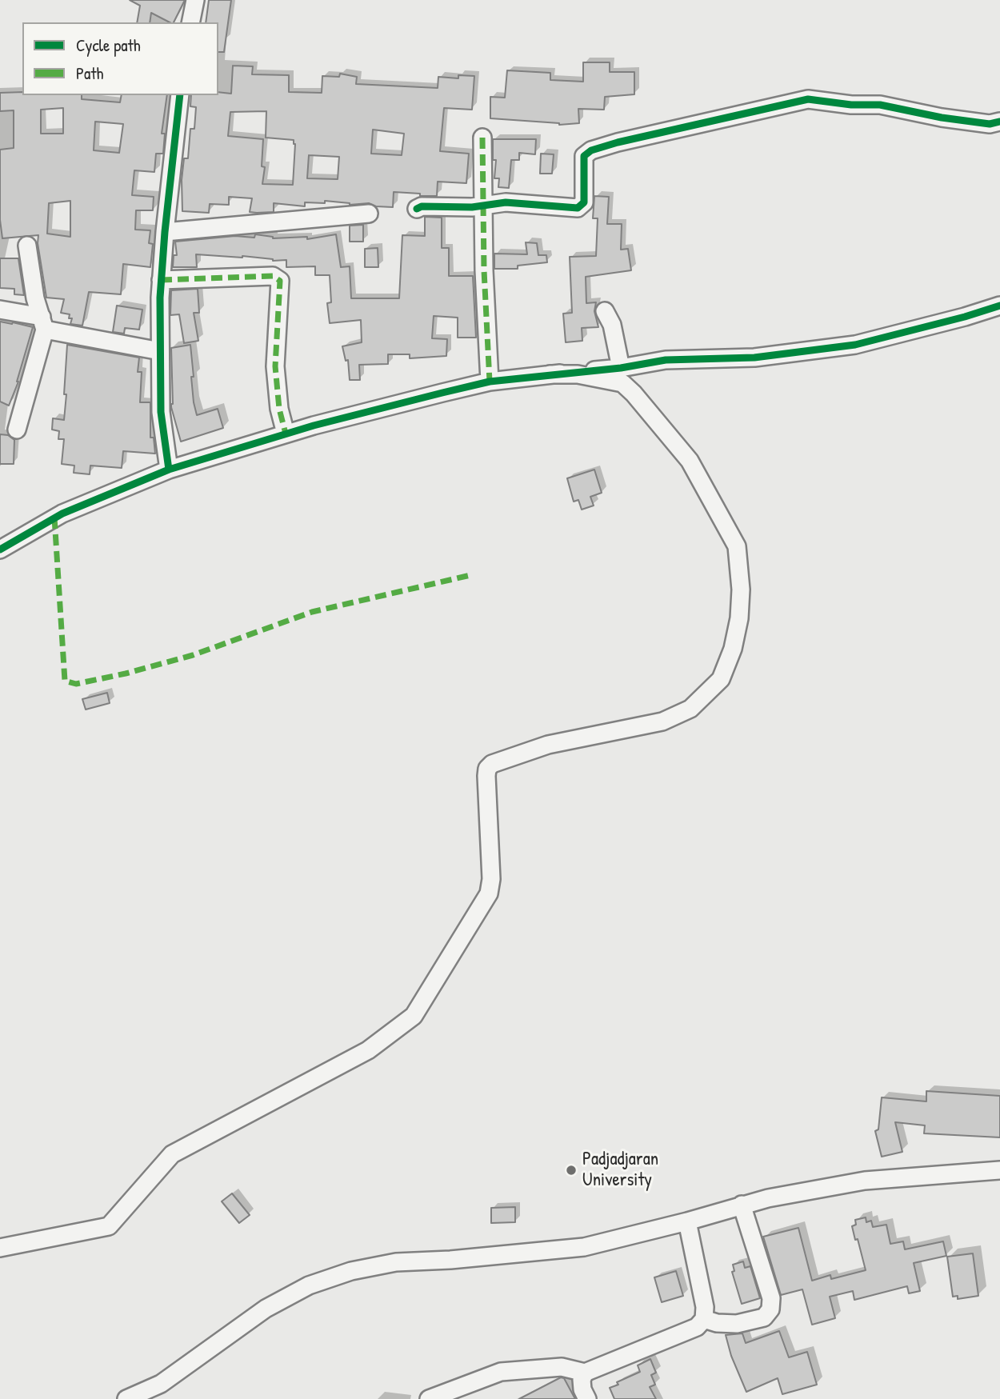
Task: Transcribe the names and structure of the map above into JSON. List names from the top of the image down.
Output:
{
  "places": ["Padjadjaran University"],
  "legend": ["Cycle path", "Path"]
}
